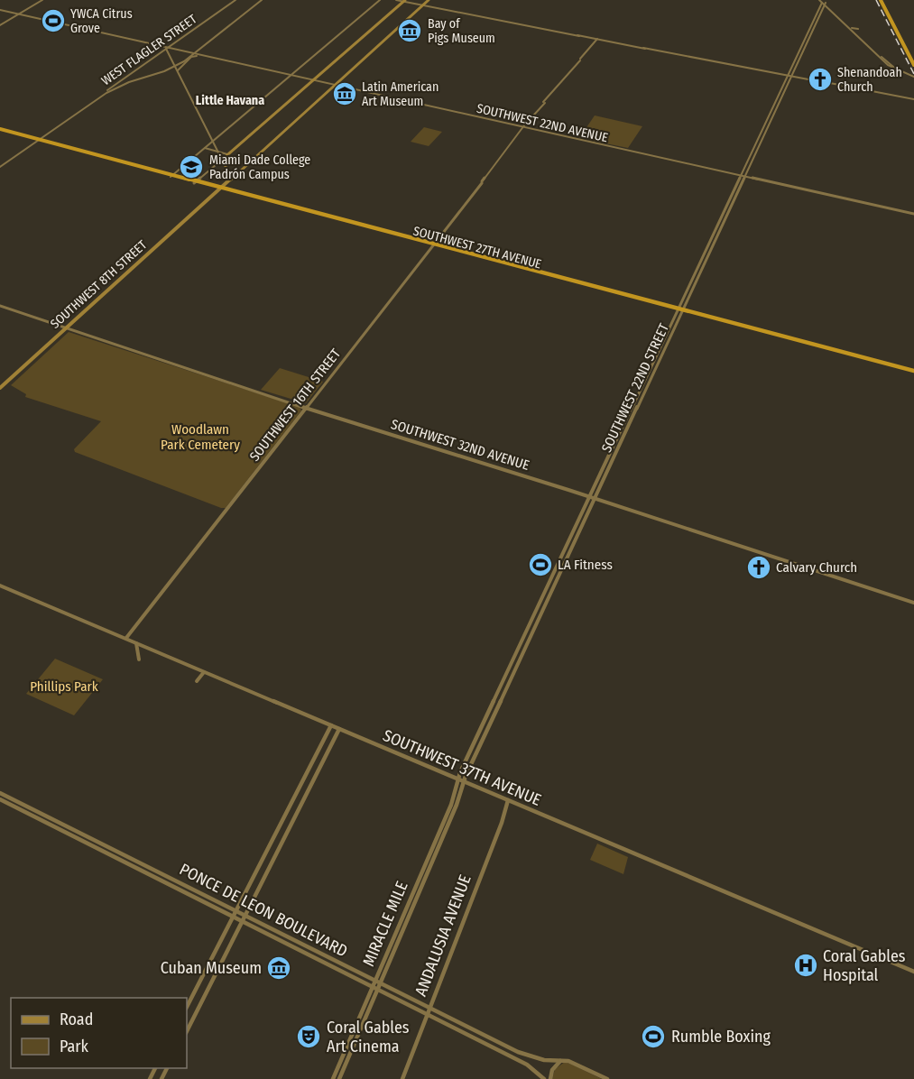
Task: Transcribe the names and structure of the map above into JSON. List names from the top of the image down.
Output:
{
  "streets": {
    "highway": ["SOUTHWEST 27TH AVENUE"],
    "main road": [
      "WEST FLAGLER STREET",
      "SOUTHWEST 22ND AVENUE",
      "SOUTHWEST 8TH STREET",
      "SOUTHWEST 22ND STREET",
      "SOUTHWEST 16TH STREET",
      "SOUTHWEST 32ND AVENUE",
      "SOUTHWEST 37TH AVENUE",
      "PONCE DE LEON BOULEVARD",
      "MIRACLE MILE",
      "ANDALUSIA AVENUE"
    ]
  },
  "crossings": [
    ["WEST FLAGLER STREET", "SOUTHWEST 22ND AVENUE"],
    ["WEST FLAGLER STREET", "SOUTHWEST 27TH AVENUE"],
    ["SOUTHWEST 22ND AVENUE", "SOUTHWEST 8TH STREET"],
    ["SOUTHWEST 22ND AVENUE", "SOUTHWEST 22ND STREET"],
    ["SOUTHWEST 22ND AVENUE", "SOUTHWEST 16TH STREET"],
    ["SOUTHWEST 27TH AVENUE", "SOUTHWEST 8TH STREET"],
    ["SOUTHWEST 27TH AVENUE", "SOUTHWEST 22ND STREET"],
    ["SOUTHWEST 27TH AVENUE", "SOUTHWEST 16TH STREET"],
    ["SOUTHWEST 8TH STREET", "SOUTHWEST 32ND AVENUE"],
    ["SOUTHWEST 22ND STREET", "SOUTHWEST 32ND AVENUE"],
    ["SOUTHWEST 22ND STREET", "SOUTHWEST 37TH AVENUE"],
    ["SOUTHWEST 22ND STREET", "MIRACLE MILE"],
    ["SOUTHWEST 16TH STREET", "SOUTHWEST 32ND AVENUE"],
    ["SOUTHWEST 16TH STREET", "SOUTHWEST 37TH AVENUE"],
    ["SOUTHWEST 37TH AVENUE", "MIRACLE MILE"],
    ["SOUTHWEST 37TH AVENUE", "ANDALUSIA AVENUE"],
    ["PONCE DE LEON BOULEVARD", "MIRACLE MILE"],
    ["PONCE DE LEON BOULEVARD", "ANDALUSIA AVENUE"]
  ],
  "districts": ["Little Havana"],
  "parks": ["Woodlawn Park Cemetery", "Phillips Park"],
  "places": {
    "sports": ["YWCA Citrus Grove", "LA Fitness", "Rumble Boxing"],
    "museum": ["Bay of Pigs Museum", "Latin American Art Museum", "Cuban Museum"],
    "church": ["Shenandoah Church", "Calvary Church"],
    "school or university": ["Miami Dade College Padrón Campus"],
    "hospital": ["Coral Gables Hospital"],
    "theatre": ["Coral Gables Art Cinema"]
  },
  "legend": ["Road", "Park"]
}
